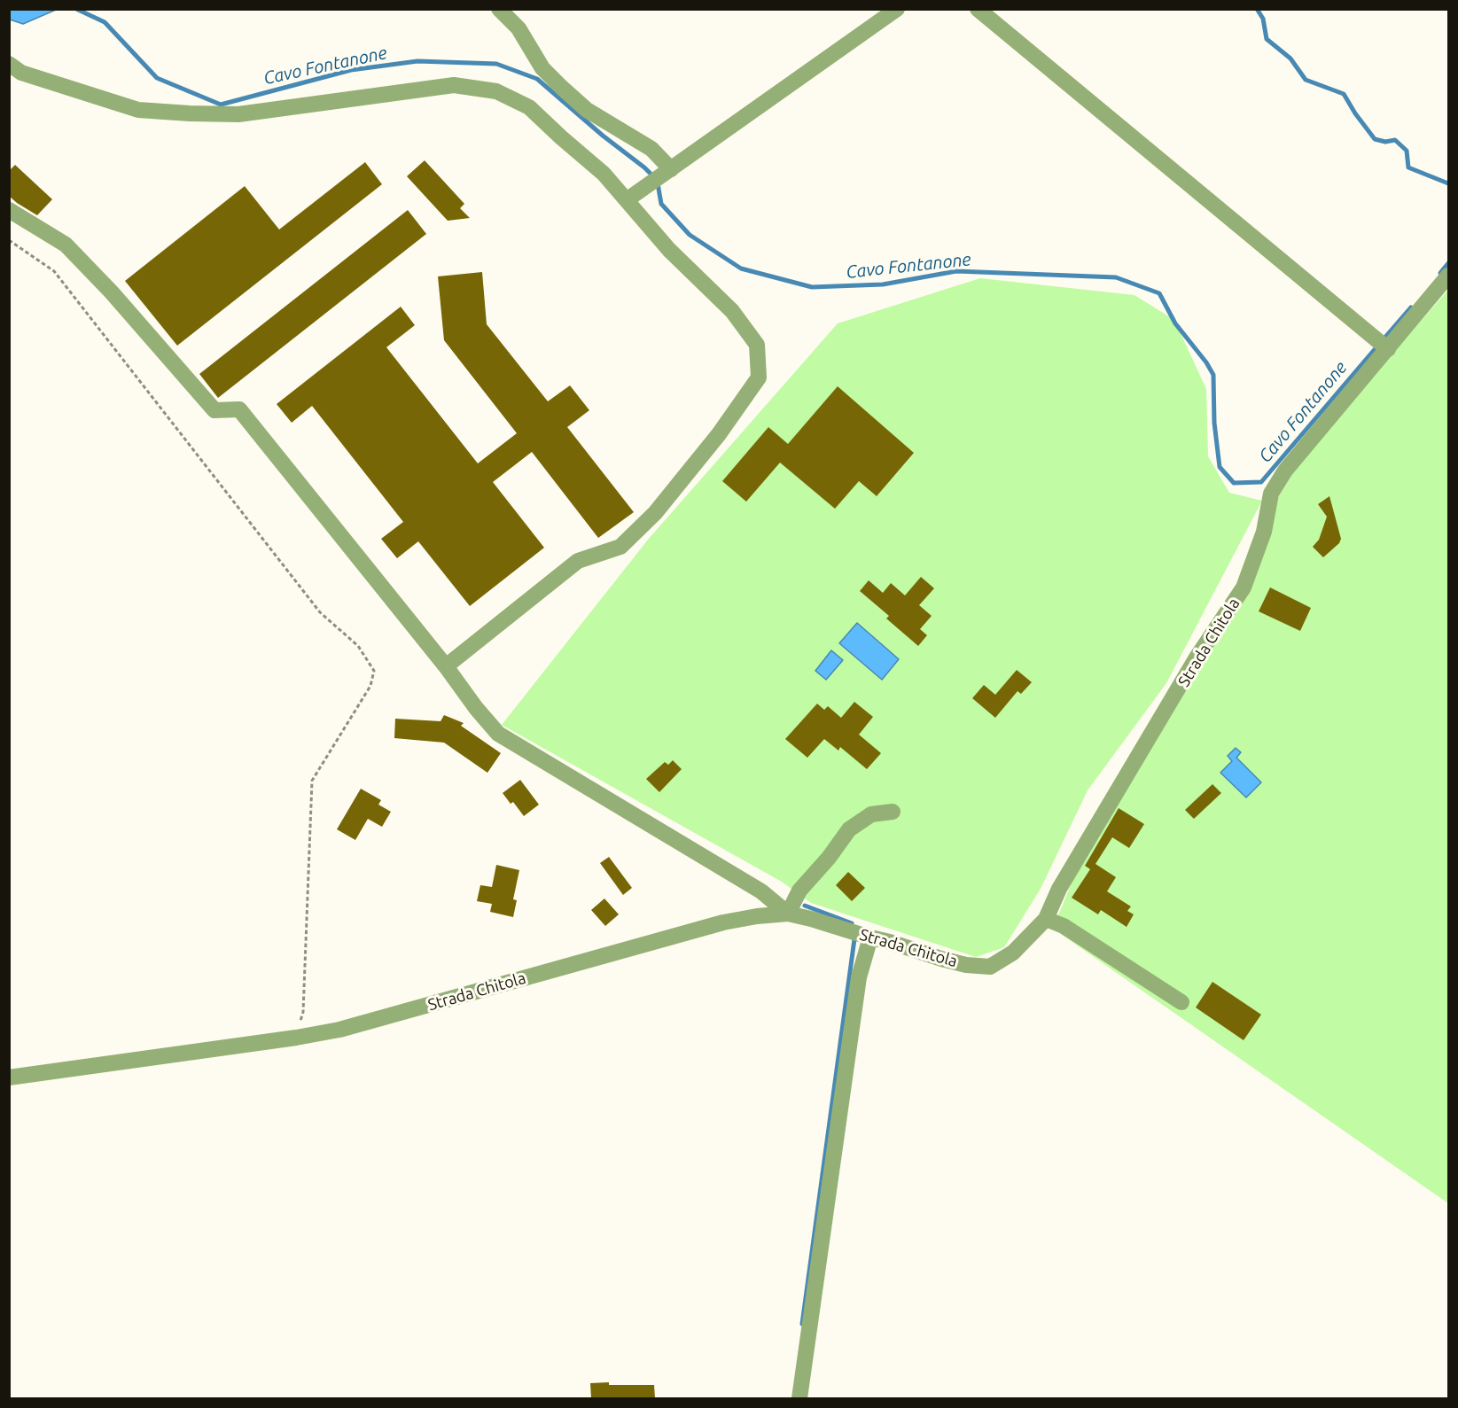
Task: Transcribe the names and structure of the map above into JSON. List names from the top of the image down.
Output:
{
  "streets": {
    "street": ["Strada Chitola"]
  },
  "water": ["Cavo Fontanone"]
}
